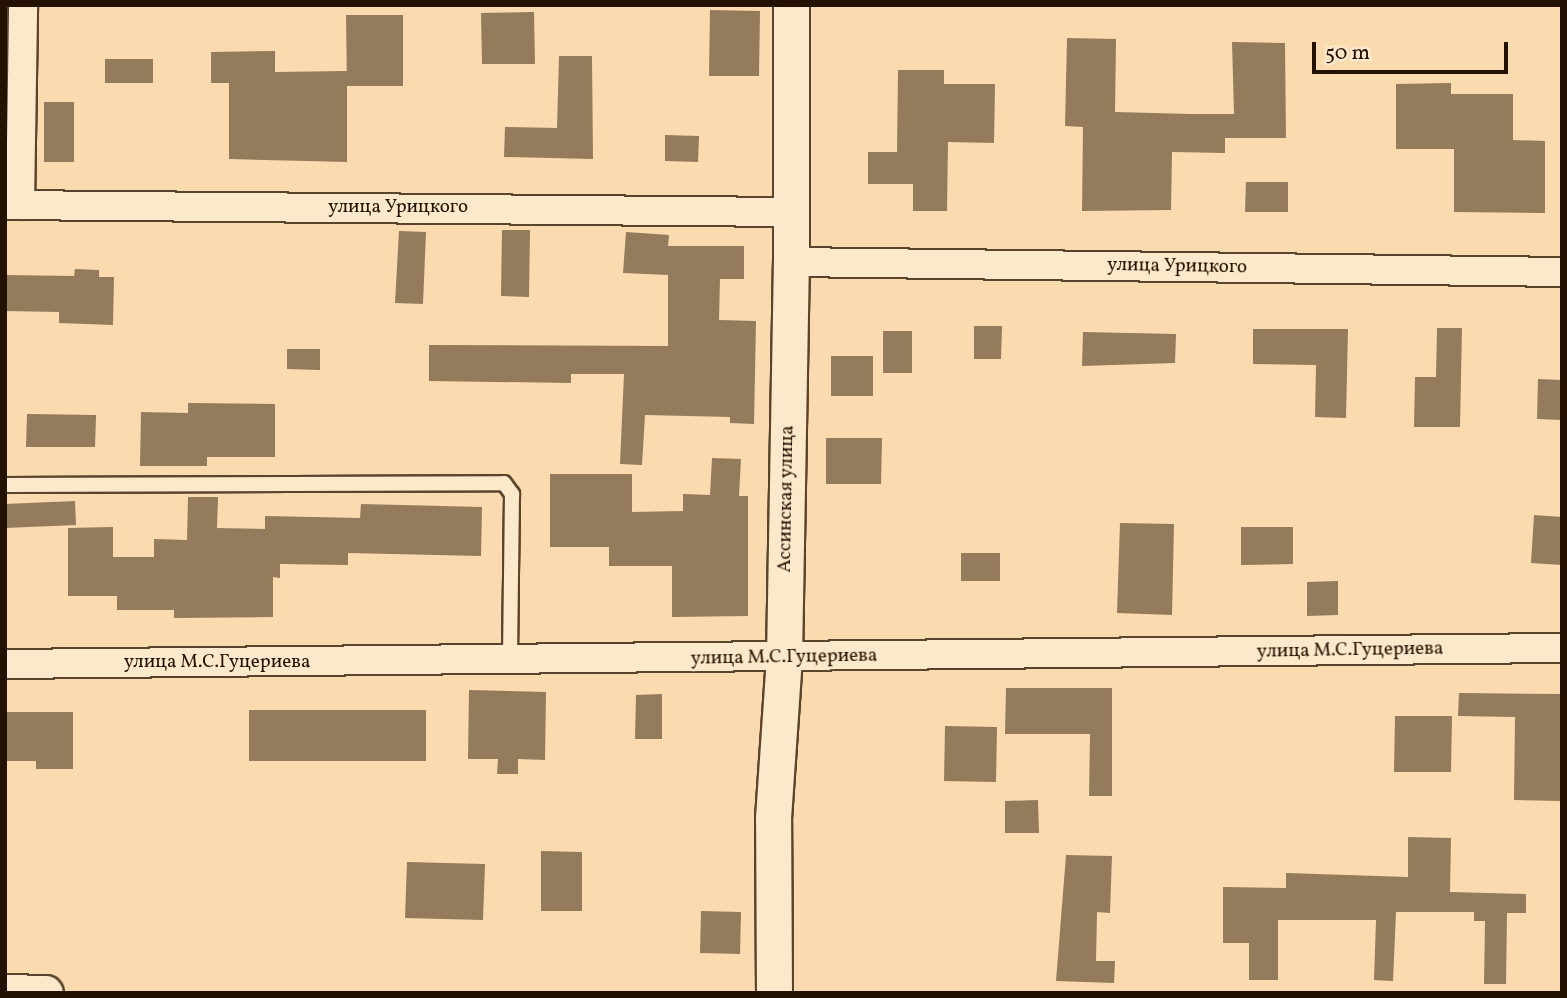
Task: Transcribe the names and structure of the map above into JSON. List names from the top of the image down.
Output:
{
  "streets": {
    "street": ["улица Урицкого", "Ассинская улица", "улица М.С.Гуцериева"]
  },
  "crossings": [
    ["улица Урицкого", "Ассинская улица"],
    ["Ассинская улица", "улица М.С.Гуцериева"]
  ],
  "scale_bar": "50 m"
}
